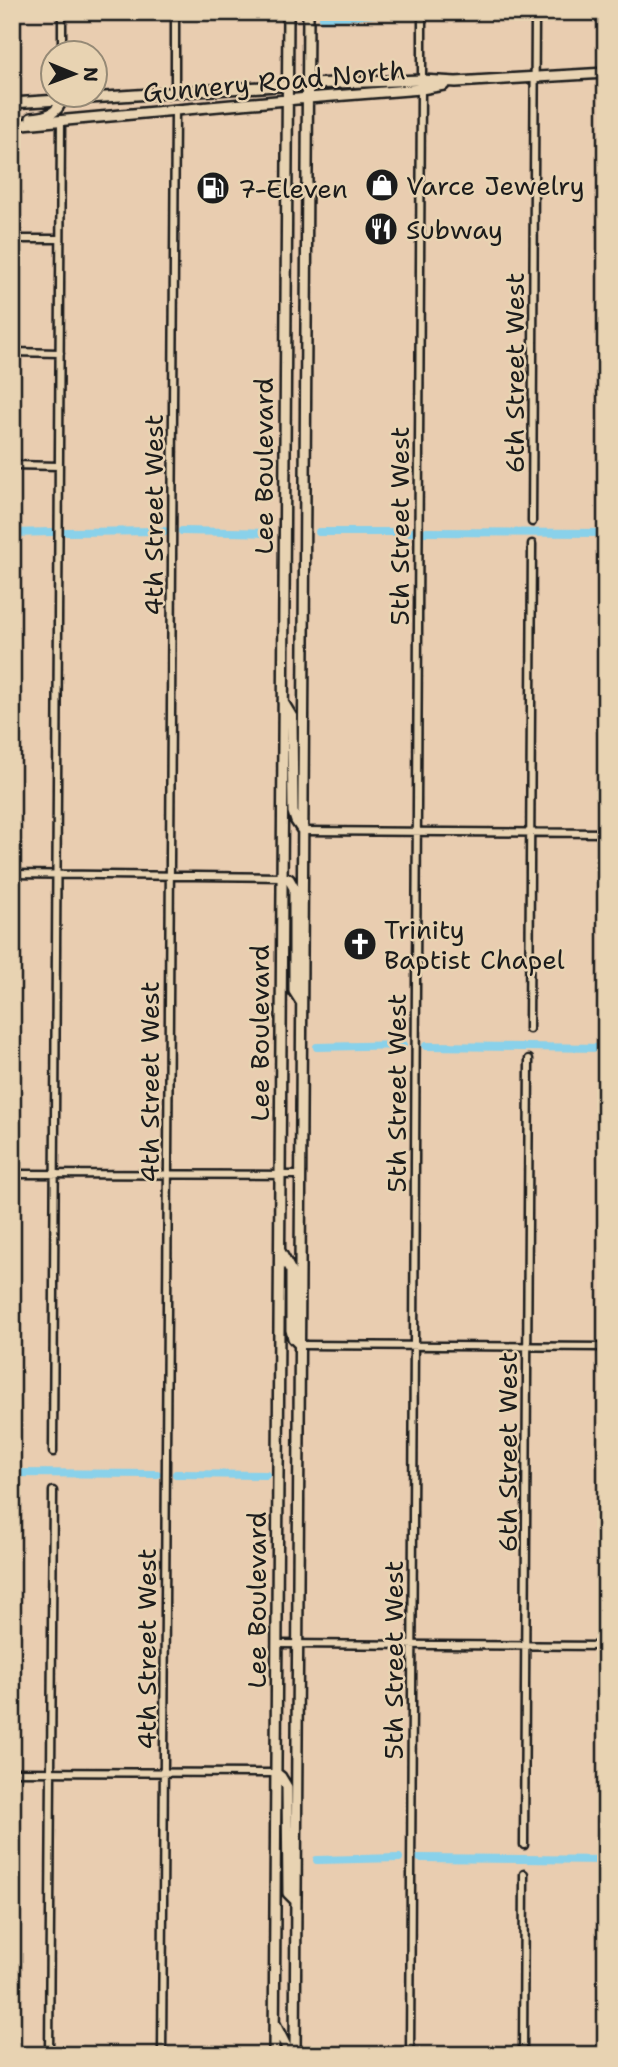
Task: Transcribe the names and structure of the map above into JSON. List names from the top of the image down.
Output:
{
  "streets": {
    "main road": ["Gunnery Road North", "Lee Boulevard"],
    "street": ["6th Street West", "4th Street West", "5th Street West"]
  },
  "crossings": [
    ["Gunnery Road North", "6th Street West"],
    ["Gunnery Road North", "Lee Boulevard"],
    ["Gunnery Road North", "4th Street West"],
    ["Gunnery Road North", "5th Street West"]
  ],
  "places": {
    "shop": ["Varce Jewelry"],
    "fuel station": ["7-Eleven"],
    "restaurant": ["Subway"],
    "church": ["Trinity Baptist Chapel"]
  },
  "north": "right"
}
